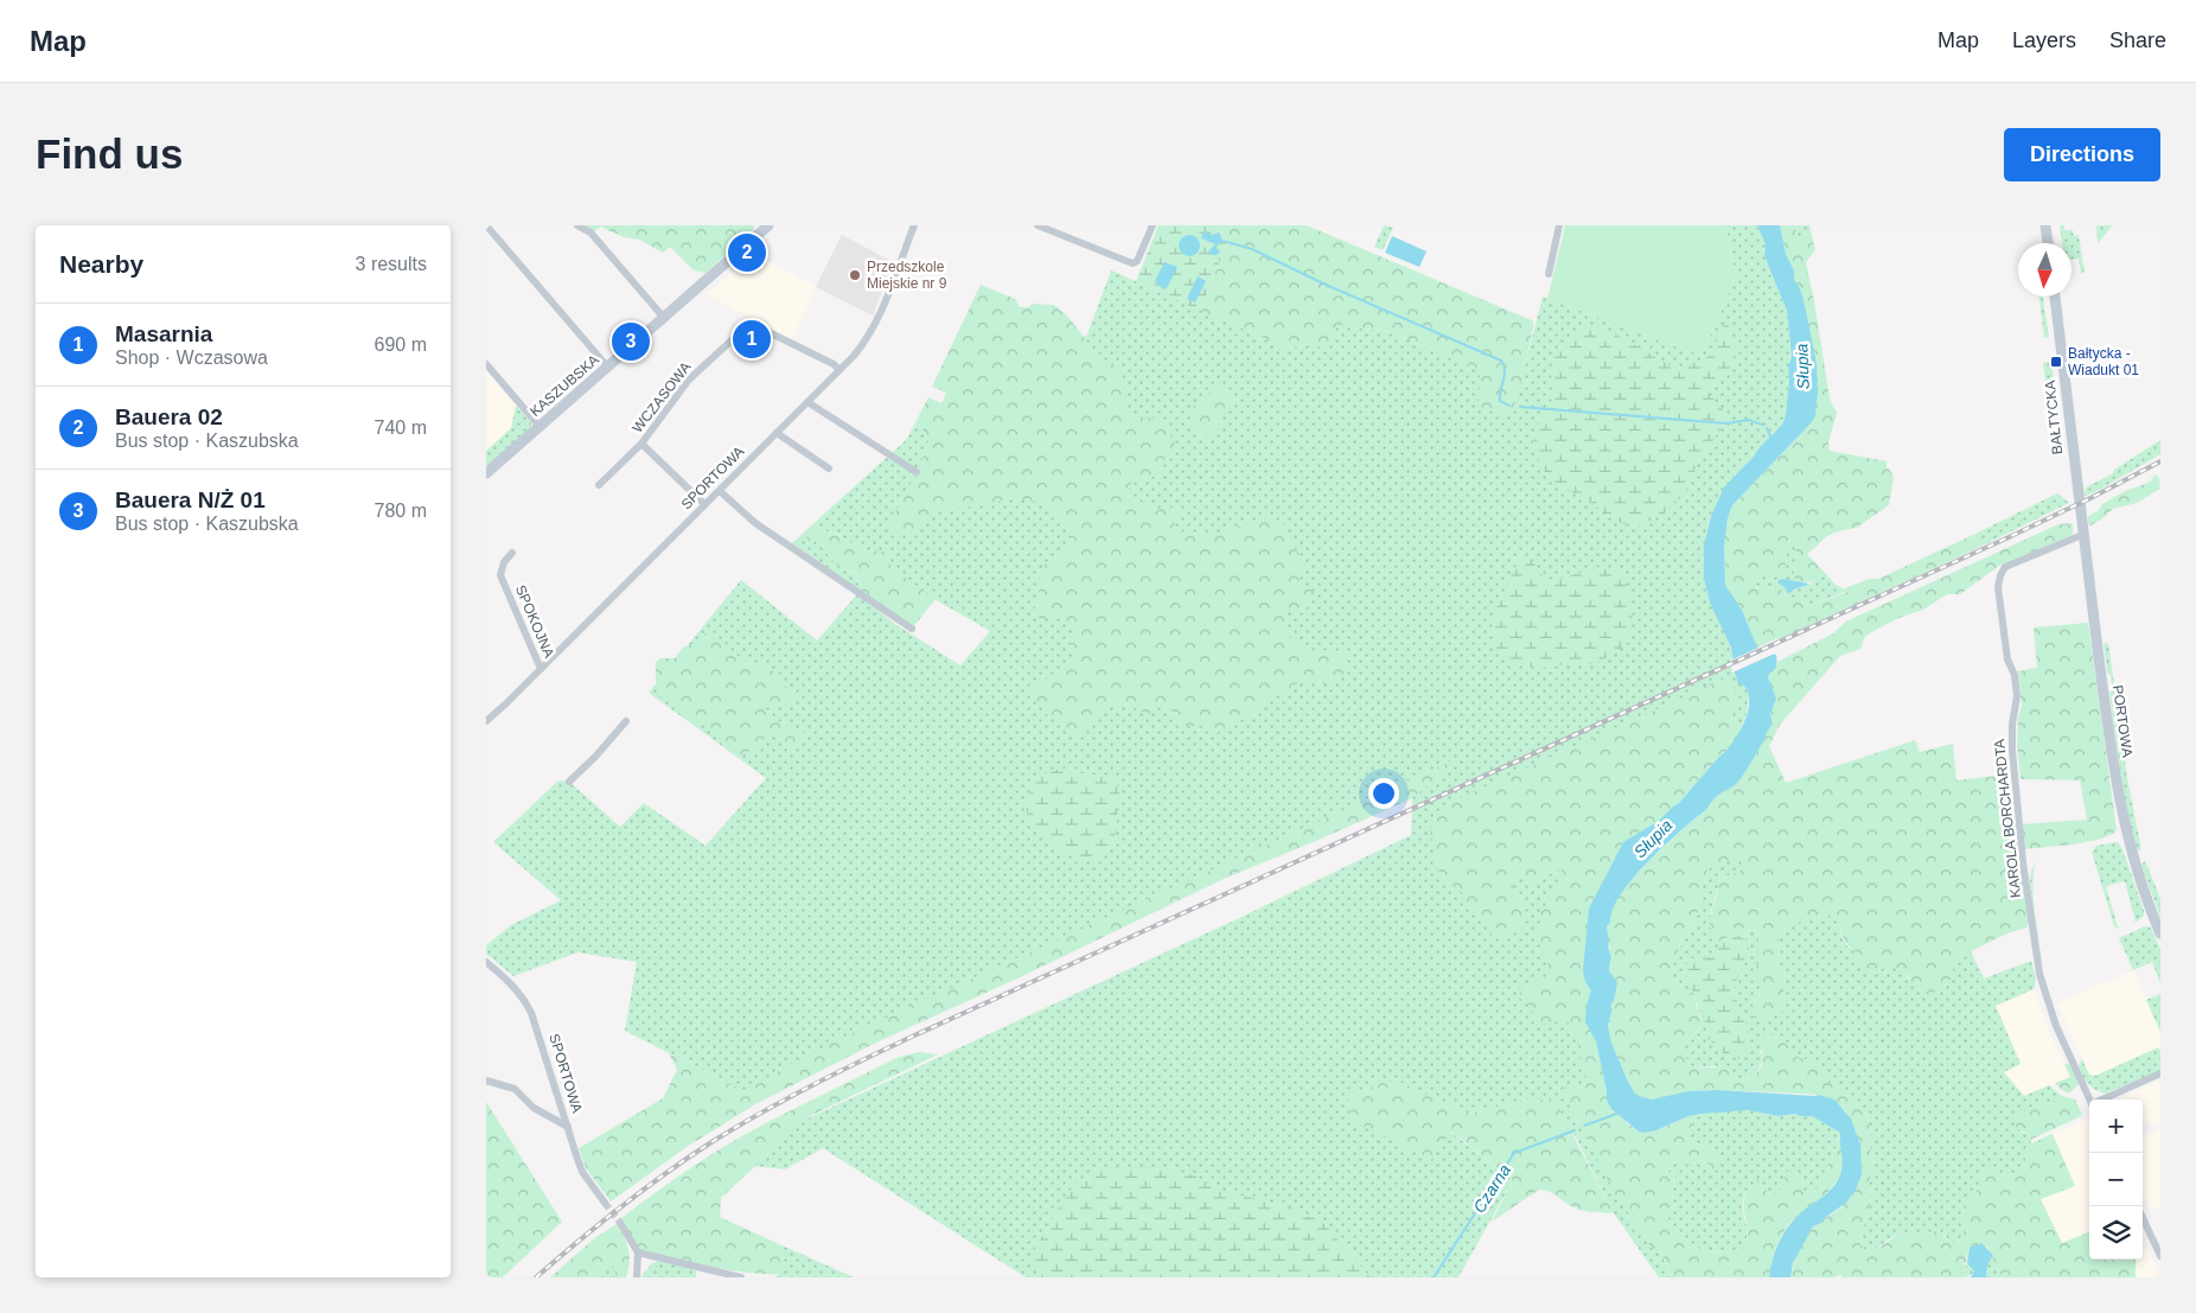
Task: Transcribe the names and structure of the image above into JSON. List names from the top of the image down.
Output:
{
  "streets": {
    "main road": ["KASZUBSKA", "BAŁTYCKA", "PORTOWA"],
    "street": [
      "WCZASOWA",
      "SPORTOWA",
      "SPOKOJNA",
      "KAROLA BORCHARDTA"
    ]
  },
  "crossings": [
    ["WCZASOWA", "SPORTOWA"],
    ["BAŁTYCKA", "PORTOWA"],
    ["SPORTOWA", "SPOKOJNA"],
    ["PORTOWA", "KAROLA BORCHARDTA"]
  ],
  "water": ["Słupia", "Czarna"],
  "places": {
    "other": ["Przedszkole Miejskie nr 9"],
    "transit": ["Bałtycka - Wiadukt 01"]
  },
  "north": "bottom",
  "page": {
    "header": "Map",
    "nav": ["Map", "Layers", "Share"],
    "buttons": "Directions",
    "title": "Find us",
    "heading": ["Nearby", "3 results"],
    "pins": ["2", "1", "3"],
    "list": [
      {
        "mark": "1",
        "name": "Masarnia",
        "note": "Shop · Wczasowa",
        "value": "690 m"
      },
      {
        "mark": "2",
        "name": "Bauera 02",
        "note": "Bus stop · Kaszubska",
        "value": "740 m"
      },
      {
        "mark": "3",
        "name": "Bauera N/Ż 01",
        "note": "Bus stop · Kaszubska",
        "value": "780 m"
      }
    ],
    "map_buttons": ["+", "−"]
  }
}
